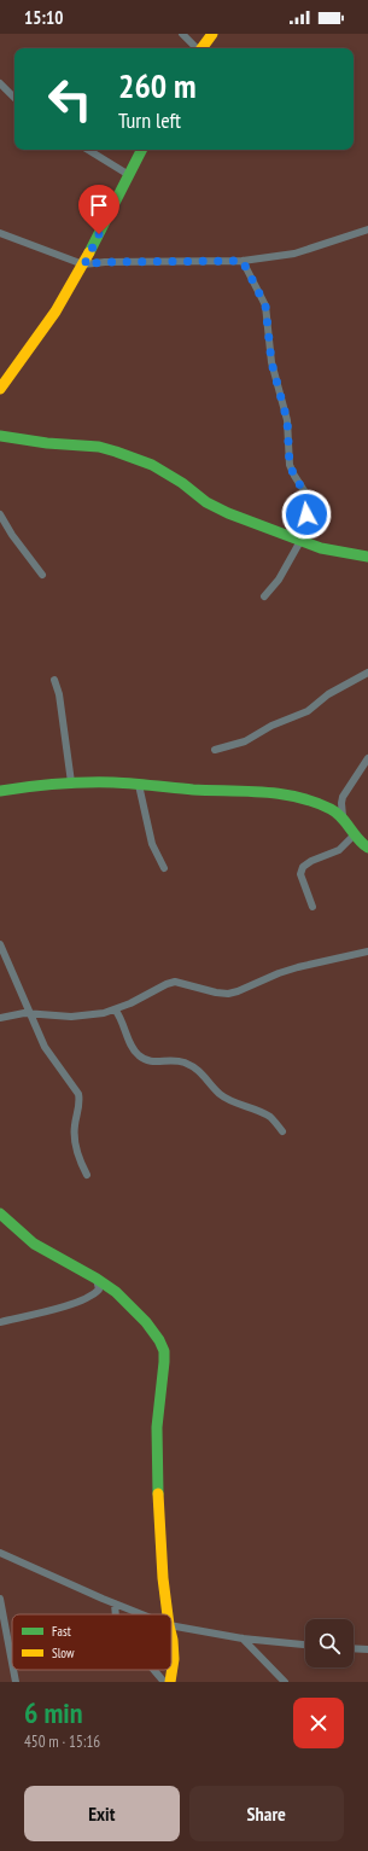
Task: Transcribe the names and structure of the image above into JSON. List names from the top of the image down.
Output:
{
  "legend": ["Fast", "Slow"],
  "page": {
    "status": "15:10",
    "turn": ["260 m", "Turn left"],
    "heading": ["6 min", "450 m · 15:16"],
    "buttons": ["Exit", "Share"]
  }
}
